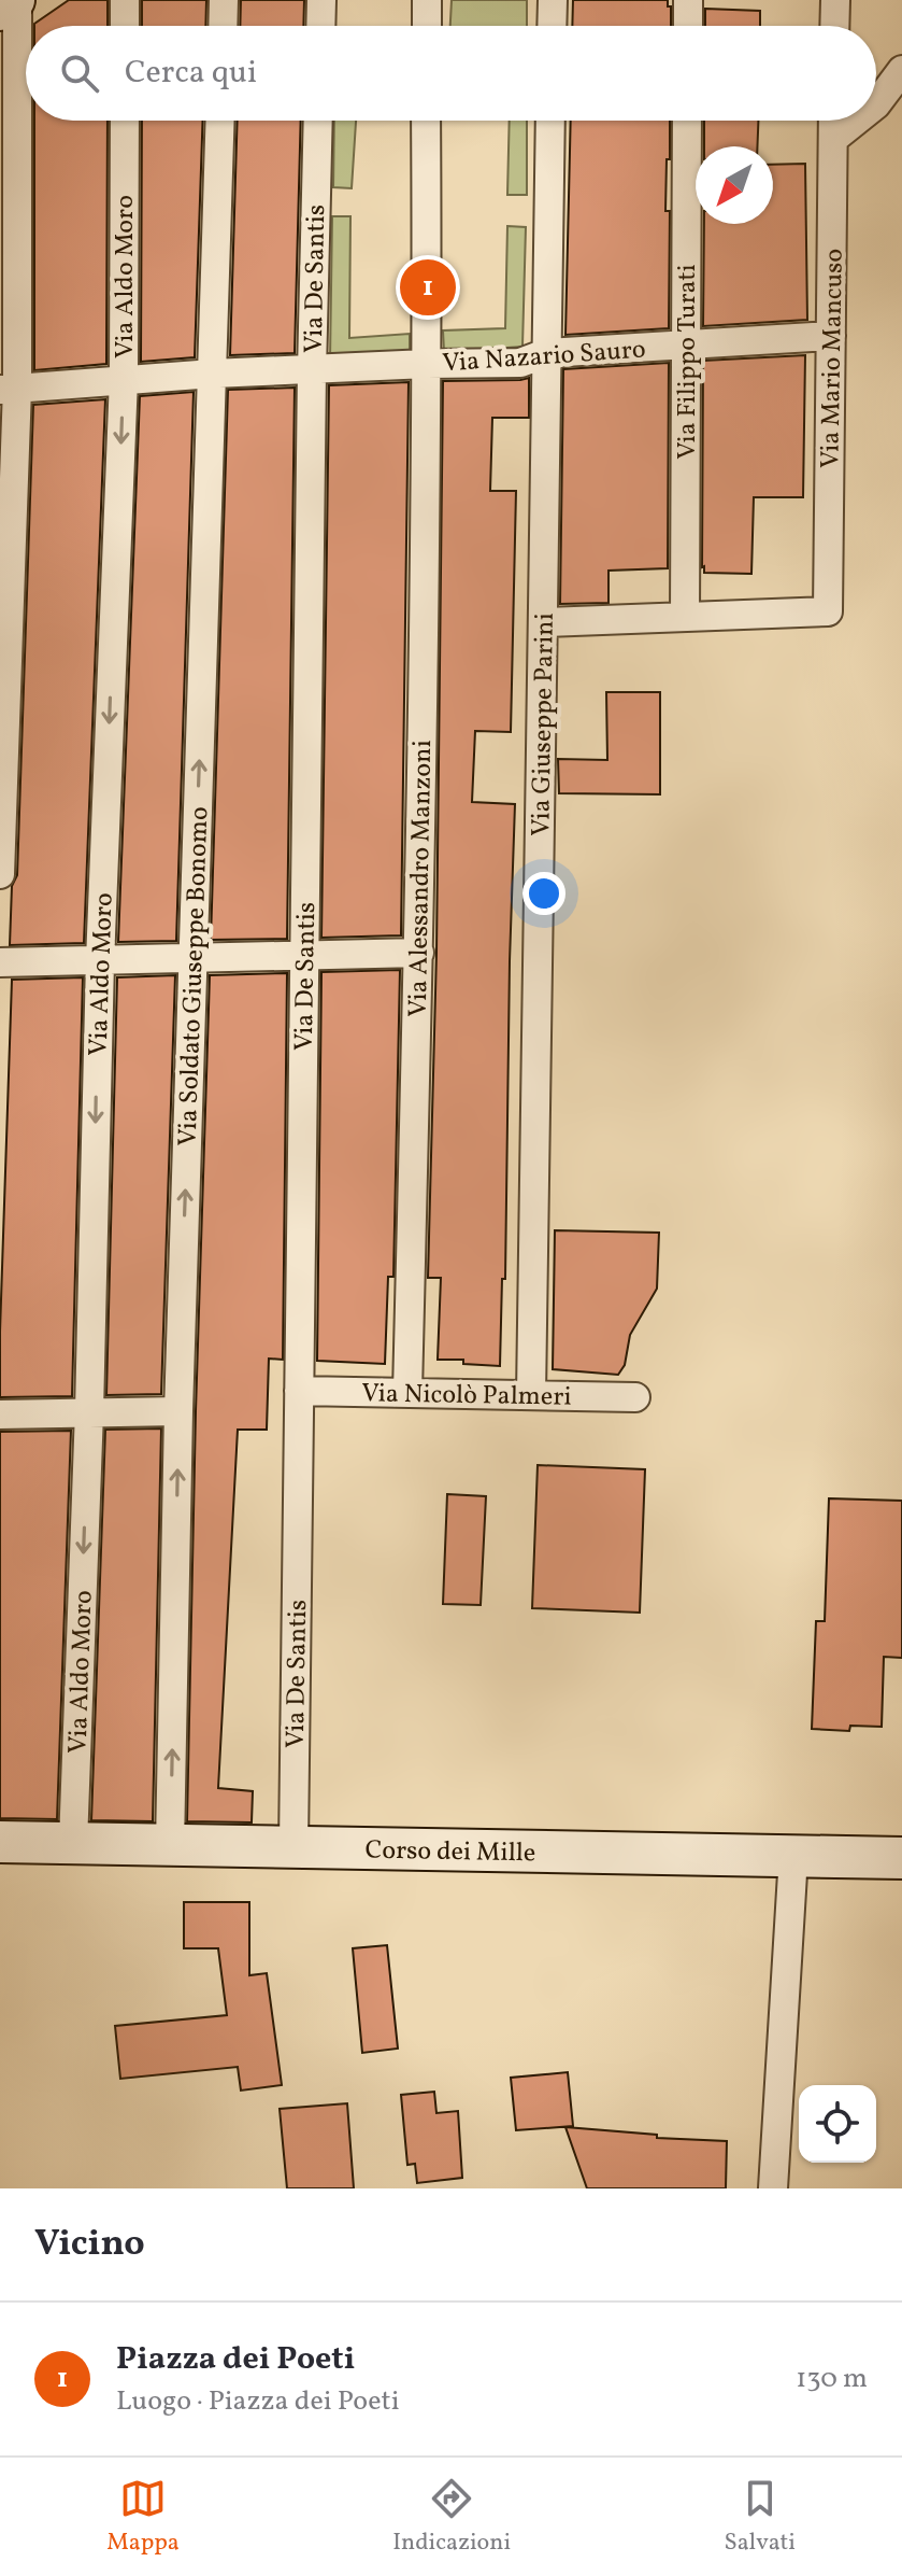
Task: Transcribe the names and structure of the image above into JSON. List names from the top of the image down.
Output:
{
  "streets": {
    "street": [
      "Via Aldo Moro",
      "Via De Santis",
      "Via Nazario Sauro",
      "Via Mario Mancuso",
      "Via Filippo Turati",
      "Via Giuseppe Parini",
      "Via Alessandro Manzoni",
      "Via Soldato Giuseppe Bonomo",
      "Via Nicolò Palmeri",
      "Corso dei Mille"
    ]
  },
  "crossings": [
    ["Via Aldo Moro", "Via Nazario Sauro"],
    ["Via Aldo Moro", "Corso dei Mille"],
    ["Via De Santis", "Via Nazario Sauro"],
    ["Via De Santis", "Via Nicolò Palmeri"],
    ["Via De Santis", "Corso dei Mille"],
    ["Via Nazario Sauro", "Via Mario Mancuso"],
    ["Via Nazario Sauro", "Via Filippo Turati"],
    ["Via Nazario Sauro", "Via Giuseppe Parini"],
    ["Via Nazario Sauro", "Via Alessandro Manzoni"],
    ["Via Nazario Sauro", "Via Soldato Giuseppe Bonomo"],
    ["Via Mario Mancuso", "Via Filippo Turati"],
    ["Via Giuseppe Parini", "Via Nicolò Palmeri"],
    ["Via Alessandro Manzoni", "Via Nicolò Palmeri"],
    ["Via Soldato Giuseppe Bonomo", "Corso dei Mille"]
  ],
  "north": "bottom left",
  "page": {
    "search": "Cerca qui",
    "pins": "1",
    "heading": "Vicino",
    "list": [
      {
        "mark": "1",
        "name": "Piazza dei Poeti",
        "note": "Luogo · Piazza dei Poeti",
        "value": "130 m"
      }
    ],
    "nav": ["Mappa", "Indicazioni", "Salvati"]
  }
}
